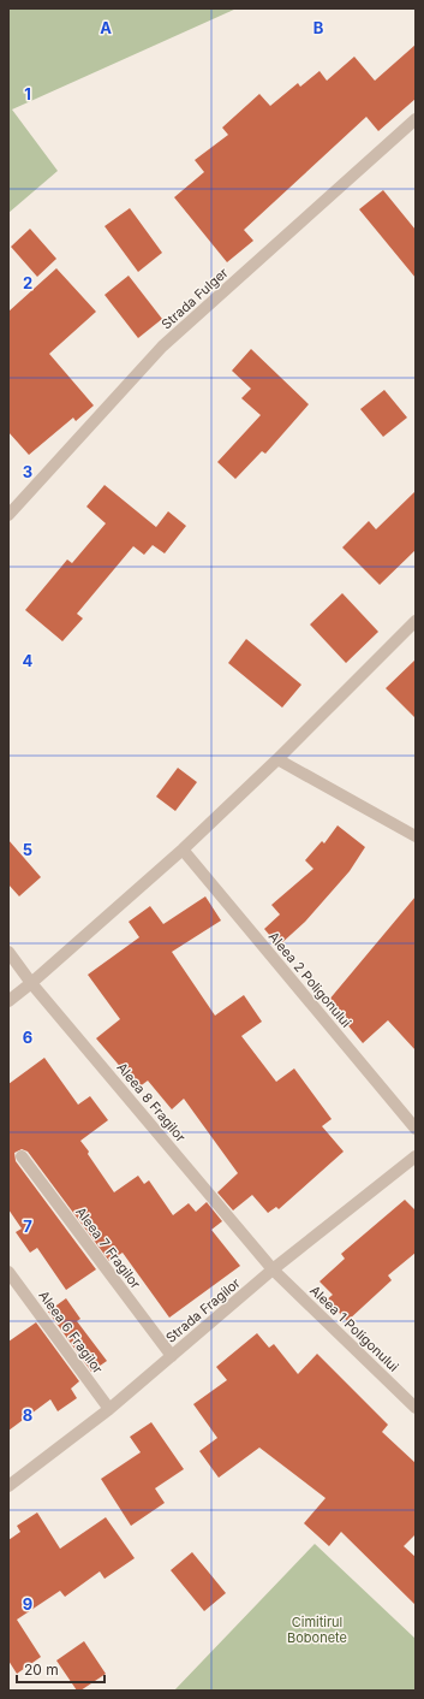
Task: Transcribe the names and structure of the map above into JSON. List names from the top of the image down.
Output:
{
  "streets": {
    "street": [
      "Strada Fulger",
      "Aleea 2 Poligonului",
      "Aleea 8 Fragilor",
      "Aleea 7 Fragilor",
      "Strada Fragilor",
      "Aleea 1 Poligonului",
      "Aleea 6 Fragilor"
    ]
  },
  "crossings": [
    ["Aleea 8 Fragilor", "Strada Fragilor"],
    ["Aleea 8 Fragilor", "Aleea 1 Poligonului"],
    ["Aleea 7 Fragilor", "Strada Fragilor"],
    ["Strada Fragilor", "Aleea 1 Poligonului"],
    ["Strada Fragilor", "Aleea 6 Fragilor"]
  ],
  "parks": ["Cimitirul Bobonete"],
  "scale_bar": "20 m",
  "grid": {
    "columns": ["A", "B"],
    "rows": [
      "1",
      "2",
      "3",
      "4",
      "5",
      "6",
      "7",
      "8",
      "9"
    ]
  }
}
